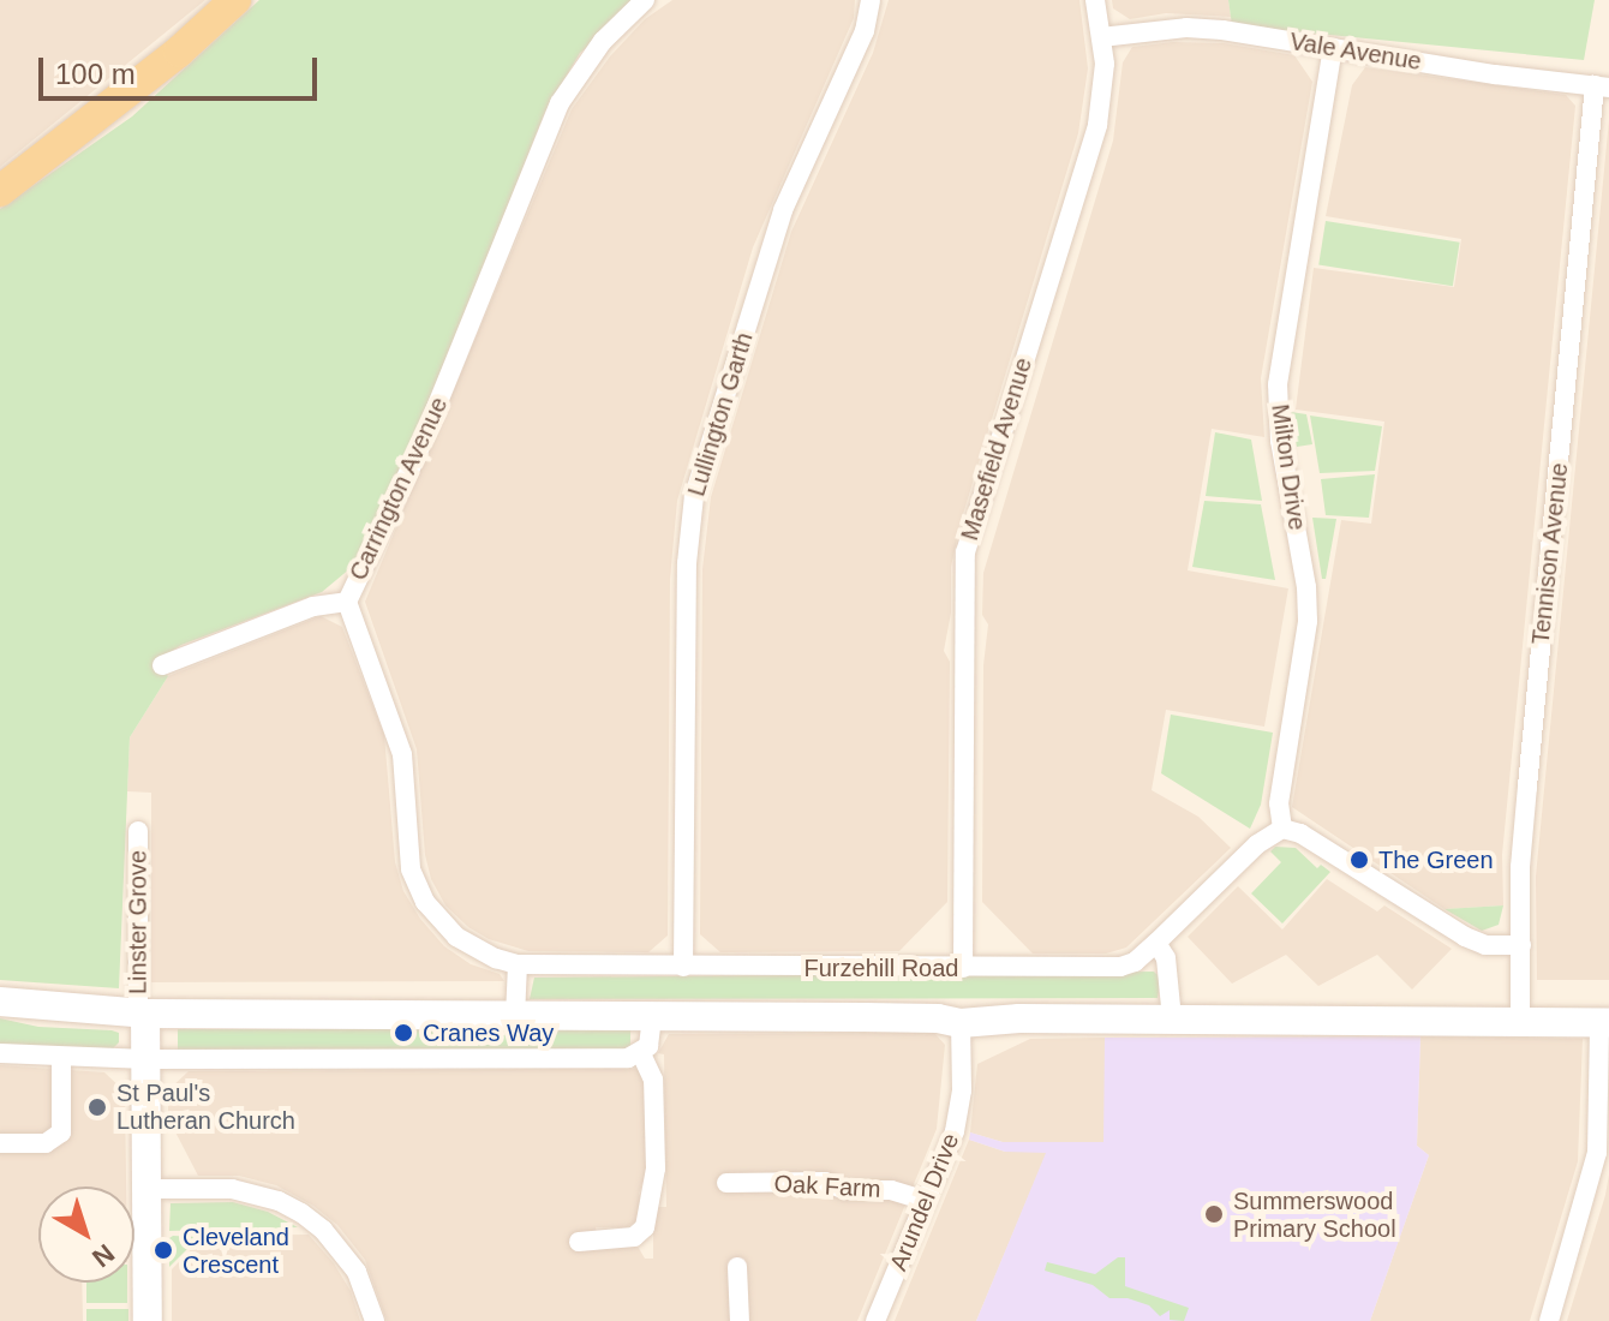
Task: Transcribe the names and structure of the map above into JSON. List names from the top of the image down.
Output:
{
  "streets": {
    "street": [
      "Vale Avenue",
      "Lullington Garth",
      "Masefield Avenue",
      "Milton Drive",
      "Carrington Avenue",
      "Tennison Avenue",
      "Linster Grove",
      "Furzehill Road",
      "Oak Farm",
      "Arundel Drive"
    ]
  },
  "crossings": [
    ["Vale Avenue", "Masefield Avenue"],
    ["Vale Avenue", "Milton Drive"],
    ["Vale Avenue", "Tennison Avenue"],
    ["Lullington Garth", "Furzehill Road"],
    ["Masefield Avenue", "Furzehill Road"],
    ["Carrington Avenue", "Furzehill Road"],
    ["Tennison Avenue", "Furzehill Road"],
    ["Linster Grove", "Furzehill Road"],
    ["Furzehill Road", "Arundel Drive"],
    ["Oak Farm", "Arundel Drive"]
  ],
  "places": [
    "The Green",
    "Cranes Way",
    "St Paul's Lutheran Church",
    "Summerswood Primary School",
    "Cleveland Crescent"
  ],
  "scale_bar": "100 m",
  "north": "bottom right"
}
